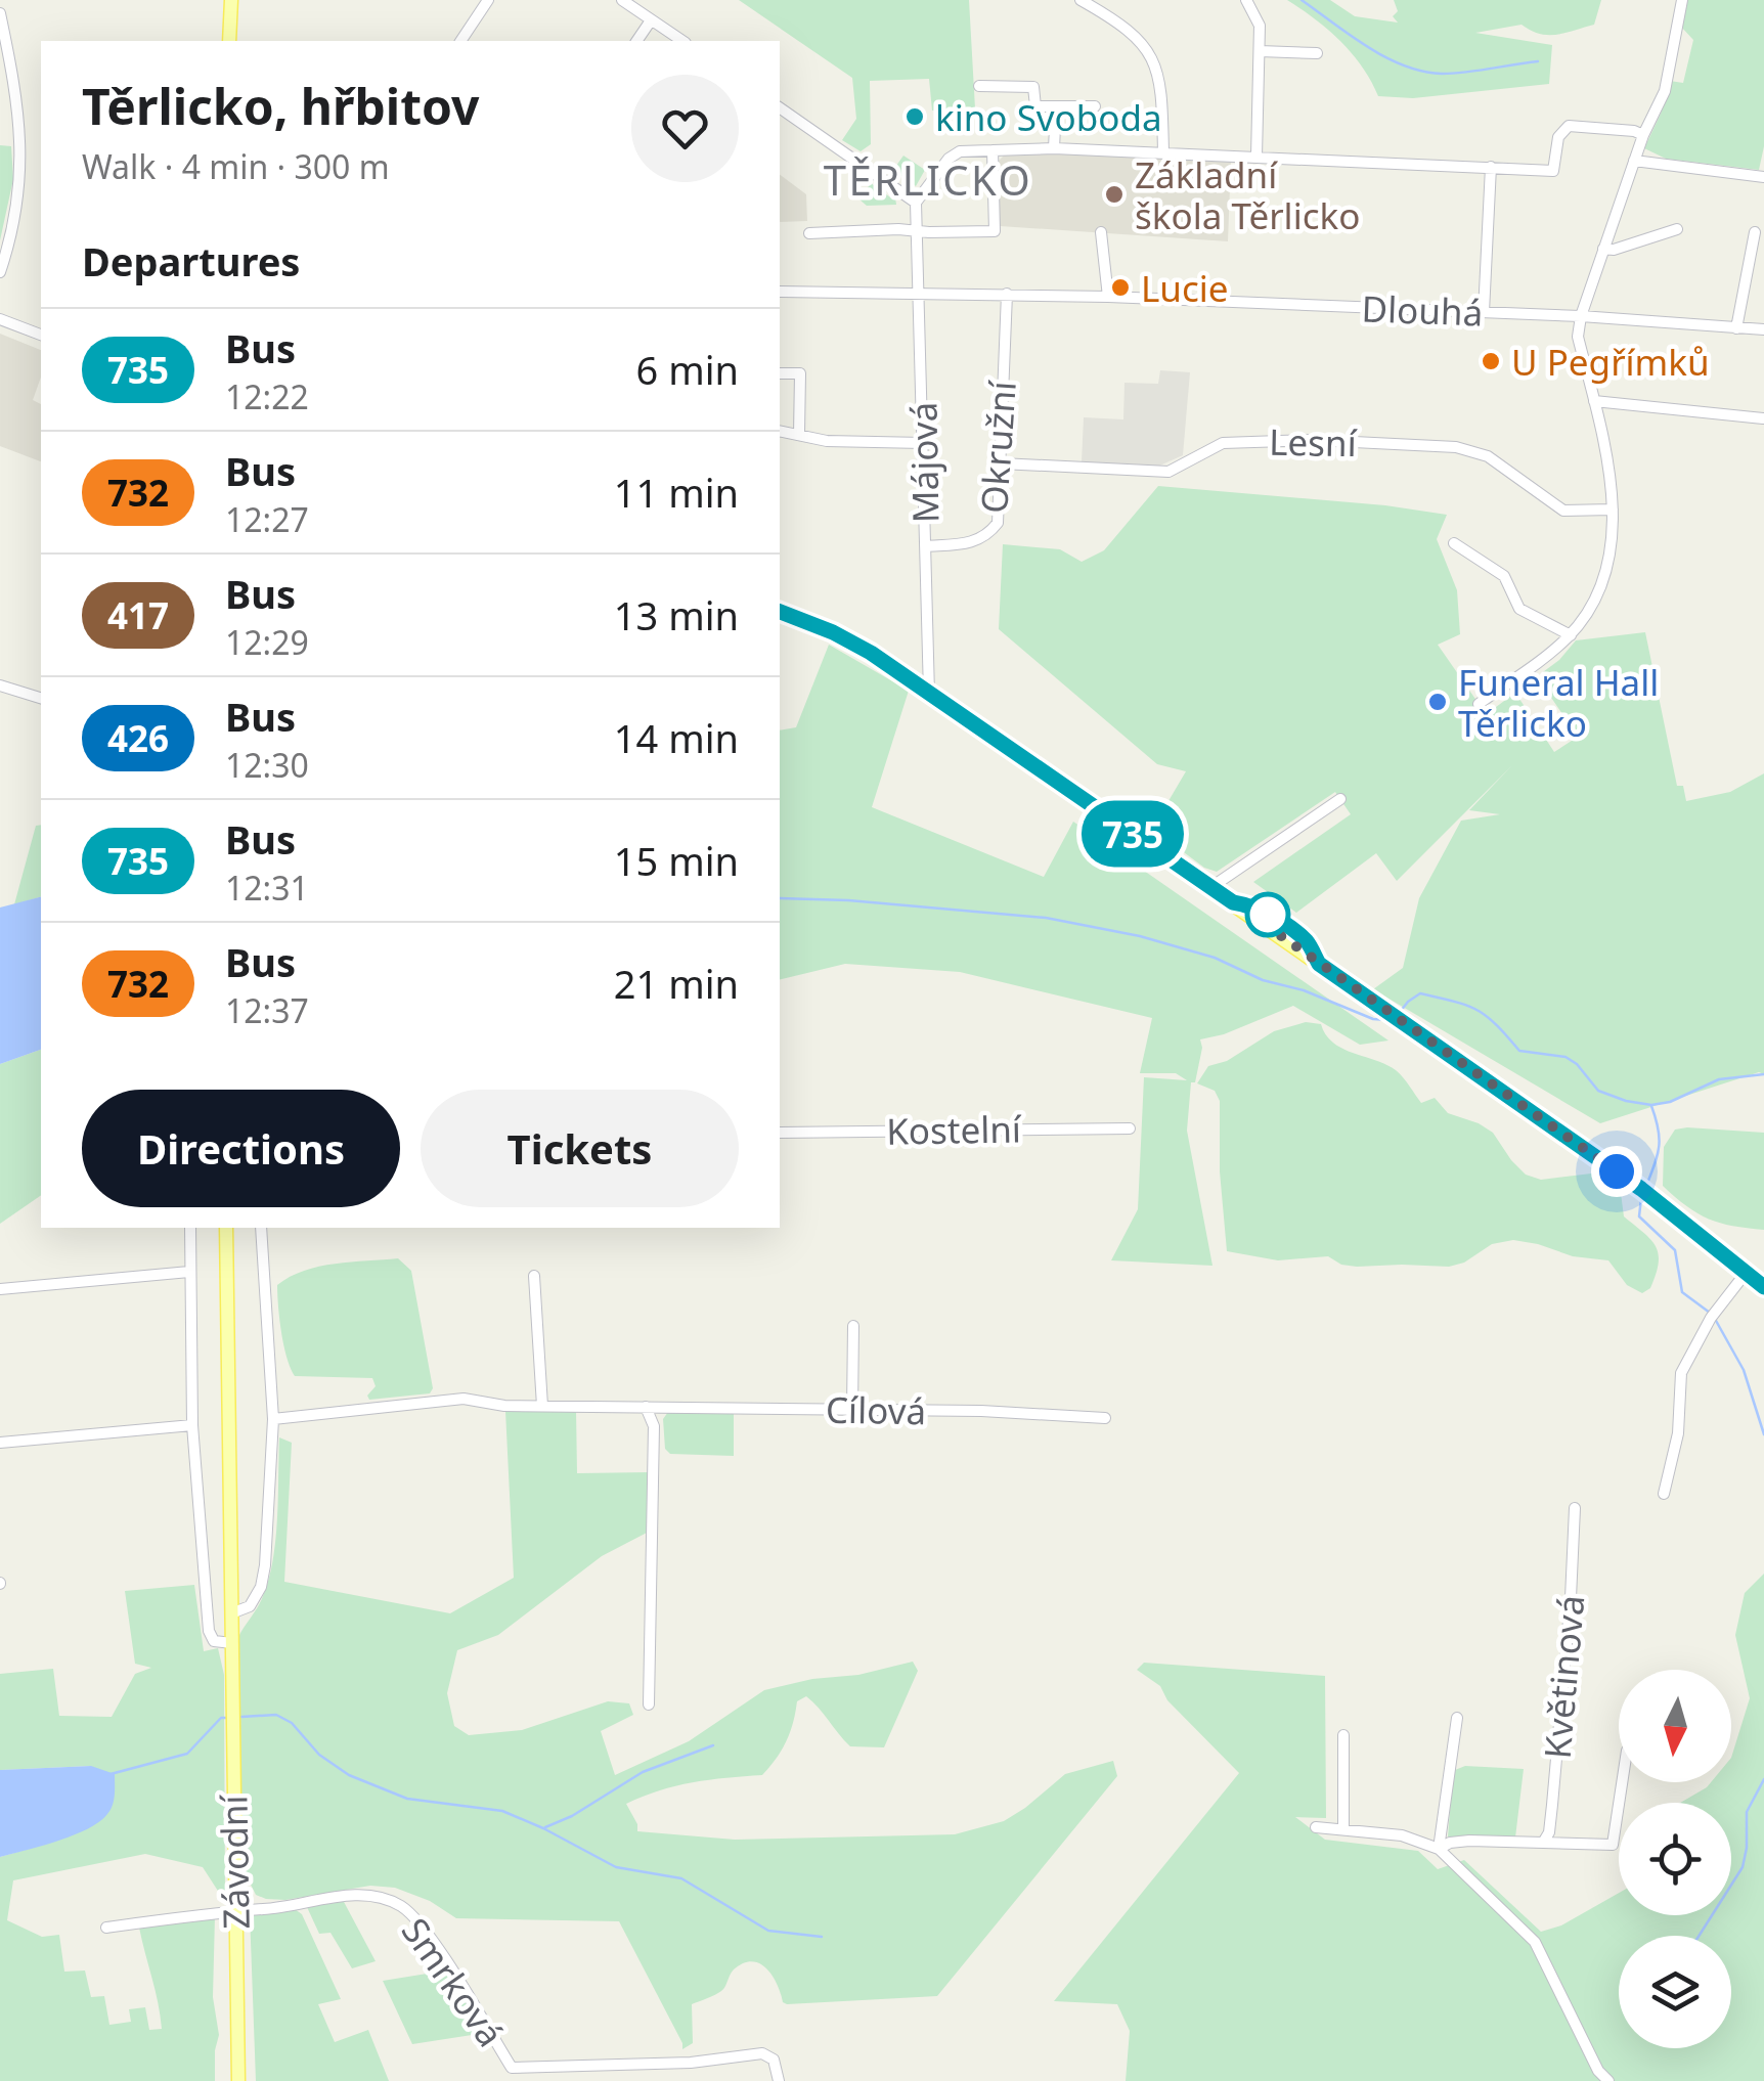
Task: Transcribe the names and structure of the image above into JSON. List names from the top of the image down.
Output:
{
  "streets": {
    "main road": ["Závodní"],
    "street": [
      "Dlouhá",
      "Lesní",
      "Okružní",
      "Májová",
      "Kostelní",
      "Cílová",
      "Květinová",
      "Smrková"
    ]
  },
  "crossings": [
    ["Dlouhá", "Okružní"],
    ["Dlouhá", "Májová"],
    ["Lesní", "Okružní"],
    ["Okružní", "Májová"],
    ["Závodní", "Smrková"]
  ],
  "districts": ["TĚRLICKO"],
  "places": [
    "kino Svoboda",
    "Základní škola Těrlicko",
    "Lucie",
    "U Pegřímků",
    "Funeral Hall Těrlicko"
  ],
  "lines": ["bus line 735"],
  "north": "bottom",
  "page": {
    "on_map": "735",
    "heading": [
      ["Těrlicko, hřbitov", "Walk · 4 min · 300 m"],
      "Departures"
    ],
    "list": [
      {
        "mark": "735",
        "name": "Bus",
        "note": "12:22",
        "value": "6 min"
      },
      {
        "mark": "732",
        "name": "Bus",
        "note": "12:27",
        "value": "11 min"
      },
      {
        "mark": "417",
        "name": "Bus",
        "note": "12:29",
        "value": "13 min"
      },
      {
        "mark": "426",
        "name": "Bus",
        "note": "12:30",
        "value": "14 min"
      },
      {
        "mark": "735",
        "name": "Bus",
        "note": "12:31",
        "value": "15 min"
      },
      {
        "mark": "732",
        "name": "Bus",
        "note": "12:37",
        "value": "21 min"
      }
    ],
    "buttons": ["Directions", "Tickets"]
  }
}
